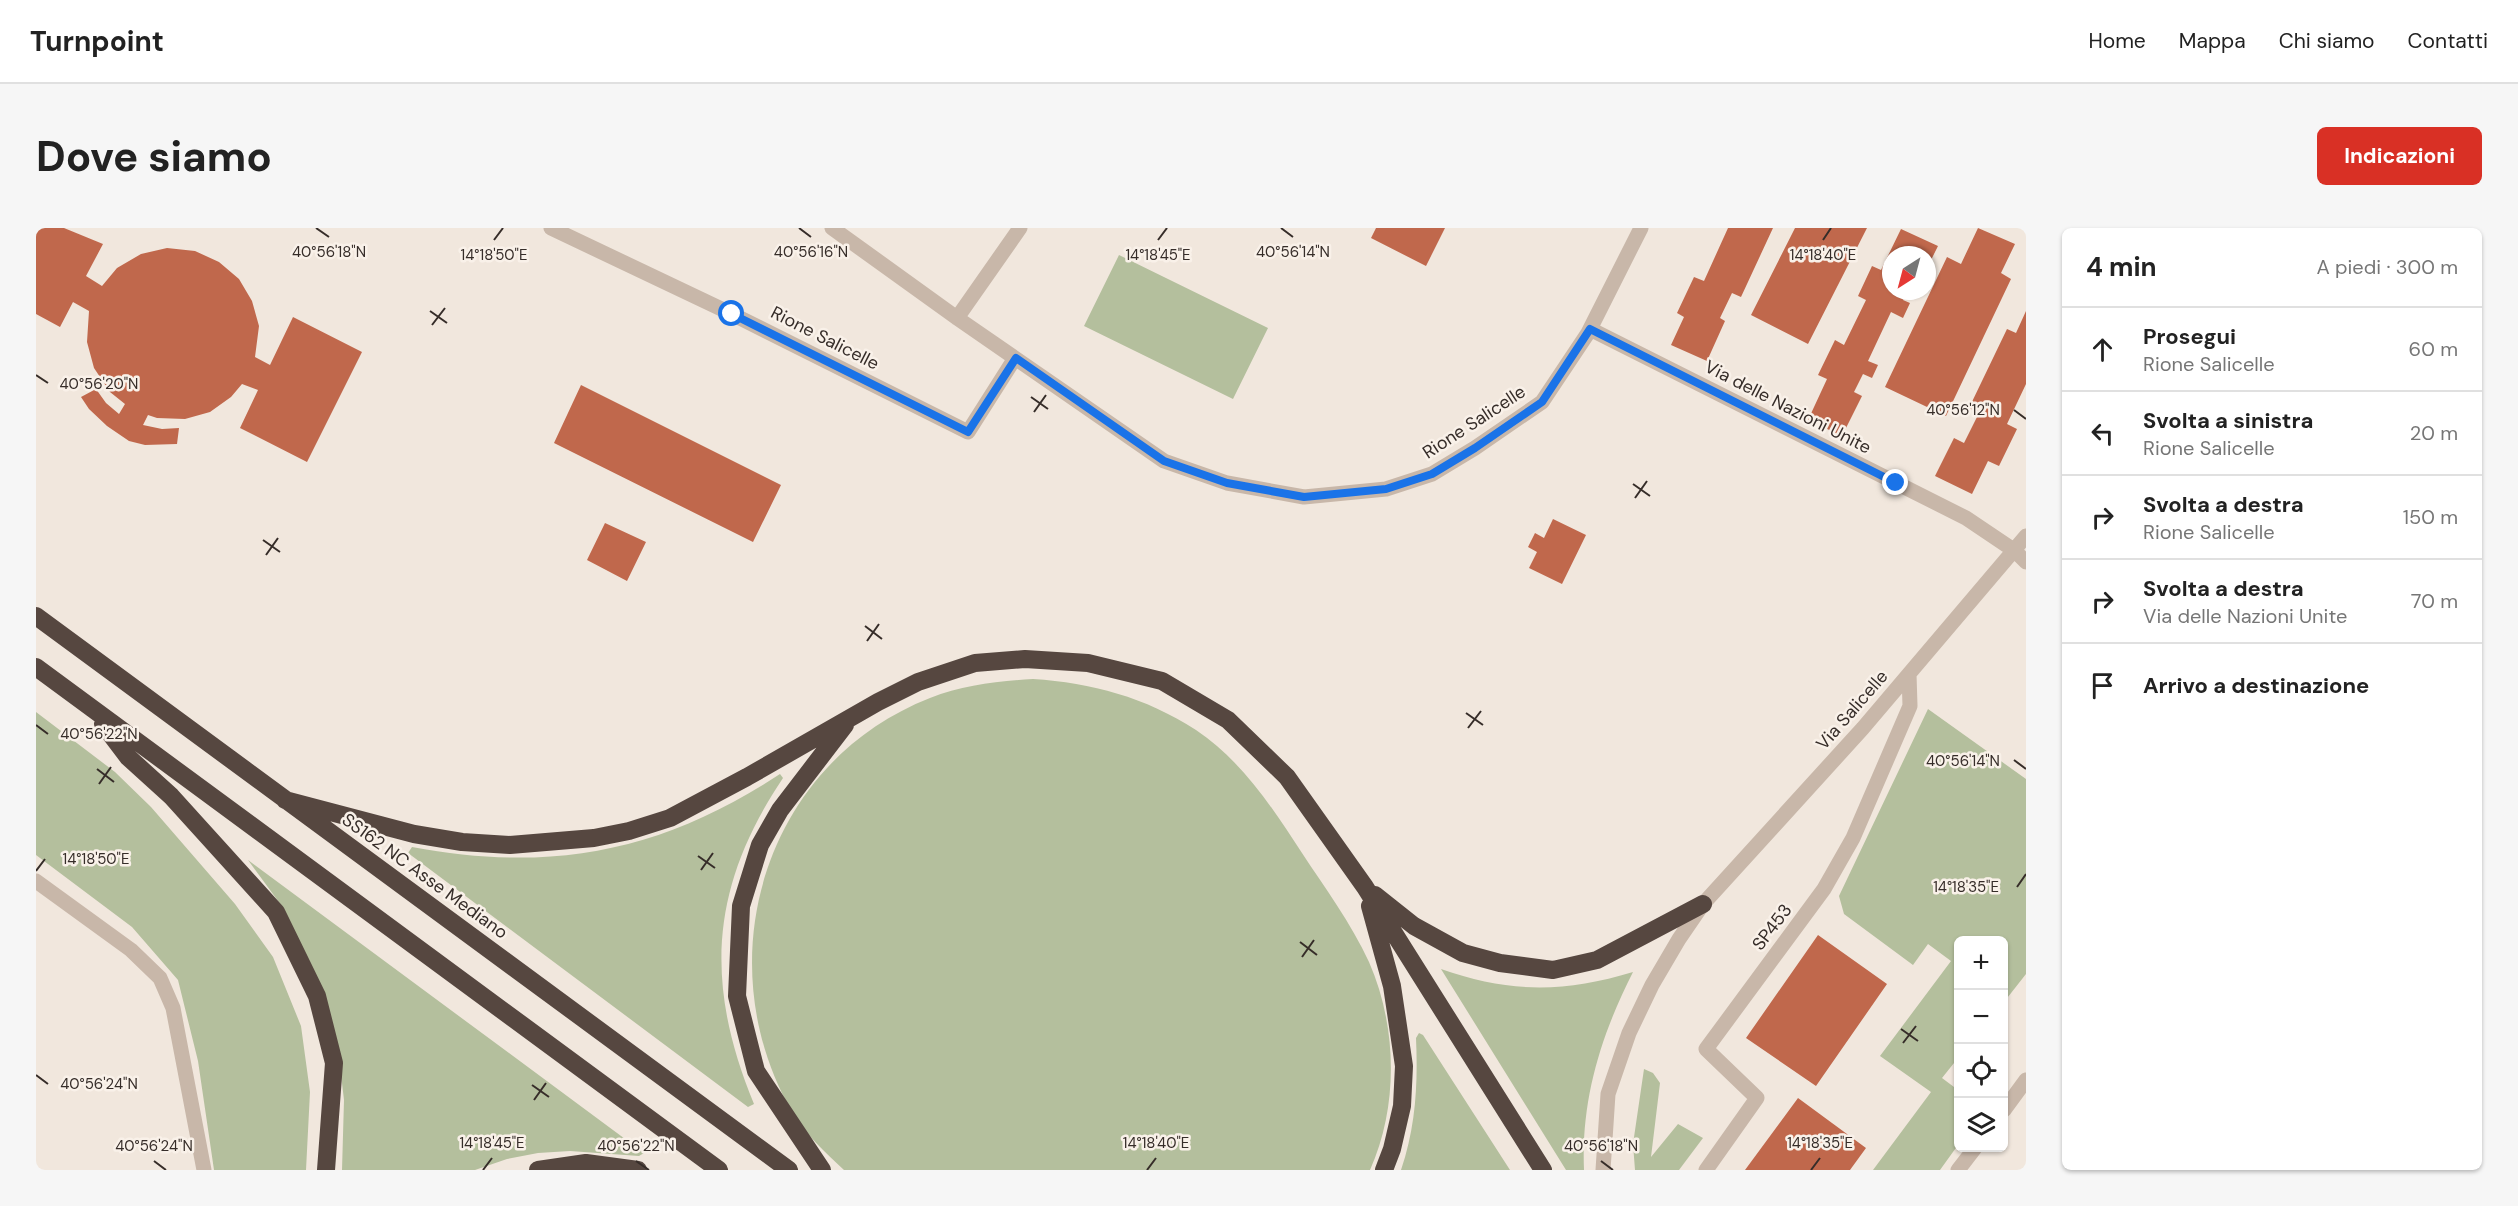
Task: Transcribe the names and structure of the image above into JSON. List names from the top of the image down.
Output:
{
  "streets": {
    "highway": ["SS162 NC Asse Mediano"],
    "street": [
      "Rione Salicelle",
      "Via delle Nazioni Unite",
      "Via Salicelle",
      "SP453"
    ]
  },
  "crossings": [
    ["Rione Salicelle", "Via delle Nazioni Unite"],
    ["Via delle Nazioni Unite", "Via Salicelle"],
    ["Via Salicelle", "SP453"]
  ],
  "north": "bottom left",
  "page": {
    "header": "Turnpoint",
    "nav": [
      "Home",
      "Mappa",
      "Chi siamo",
      "Contatti"
    ],
    "buttons": "Indicazioni",
    "title": "Dove siamo",
    "heading": ["4 min", "A piedi · 300 m"],
    "list": [
      ["Prosegui", "Rione Salicelle", "60 m"],
      ["Svolta a sinistra", "Rione Salicelle", "20 m"],
      ["Svolta a destra", "Rione Salicelle", "150 m"],
      ["Svolta a destra", "Via delle Nazioni Unite", "70 m"],
      "Arrivo a destinazione"
    ],
    "map_buttons": ["+", "−"]
  },
  "coordinates": [
    "40°56'18\"N",
    "40°56'16\"N",
    "40°56'14\"N",
    "14°18'50\"E",
    "14°18'45\"E",
    "14°18'40\"E",
    "40°56'20\"N",
    "40°56'12\"N",
    "40°56'22\"N",
    "14°18'35\"E",
    "40°56'24\"N"
  ]
}
